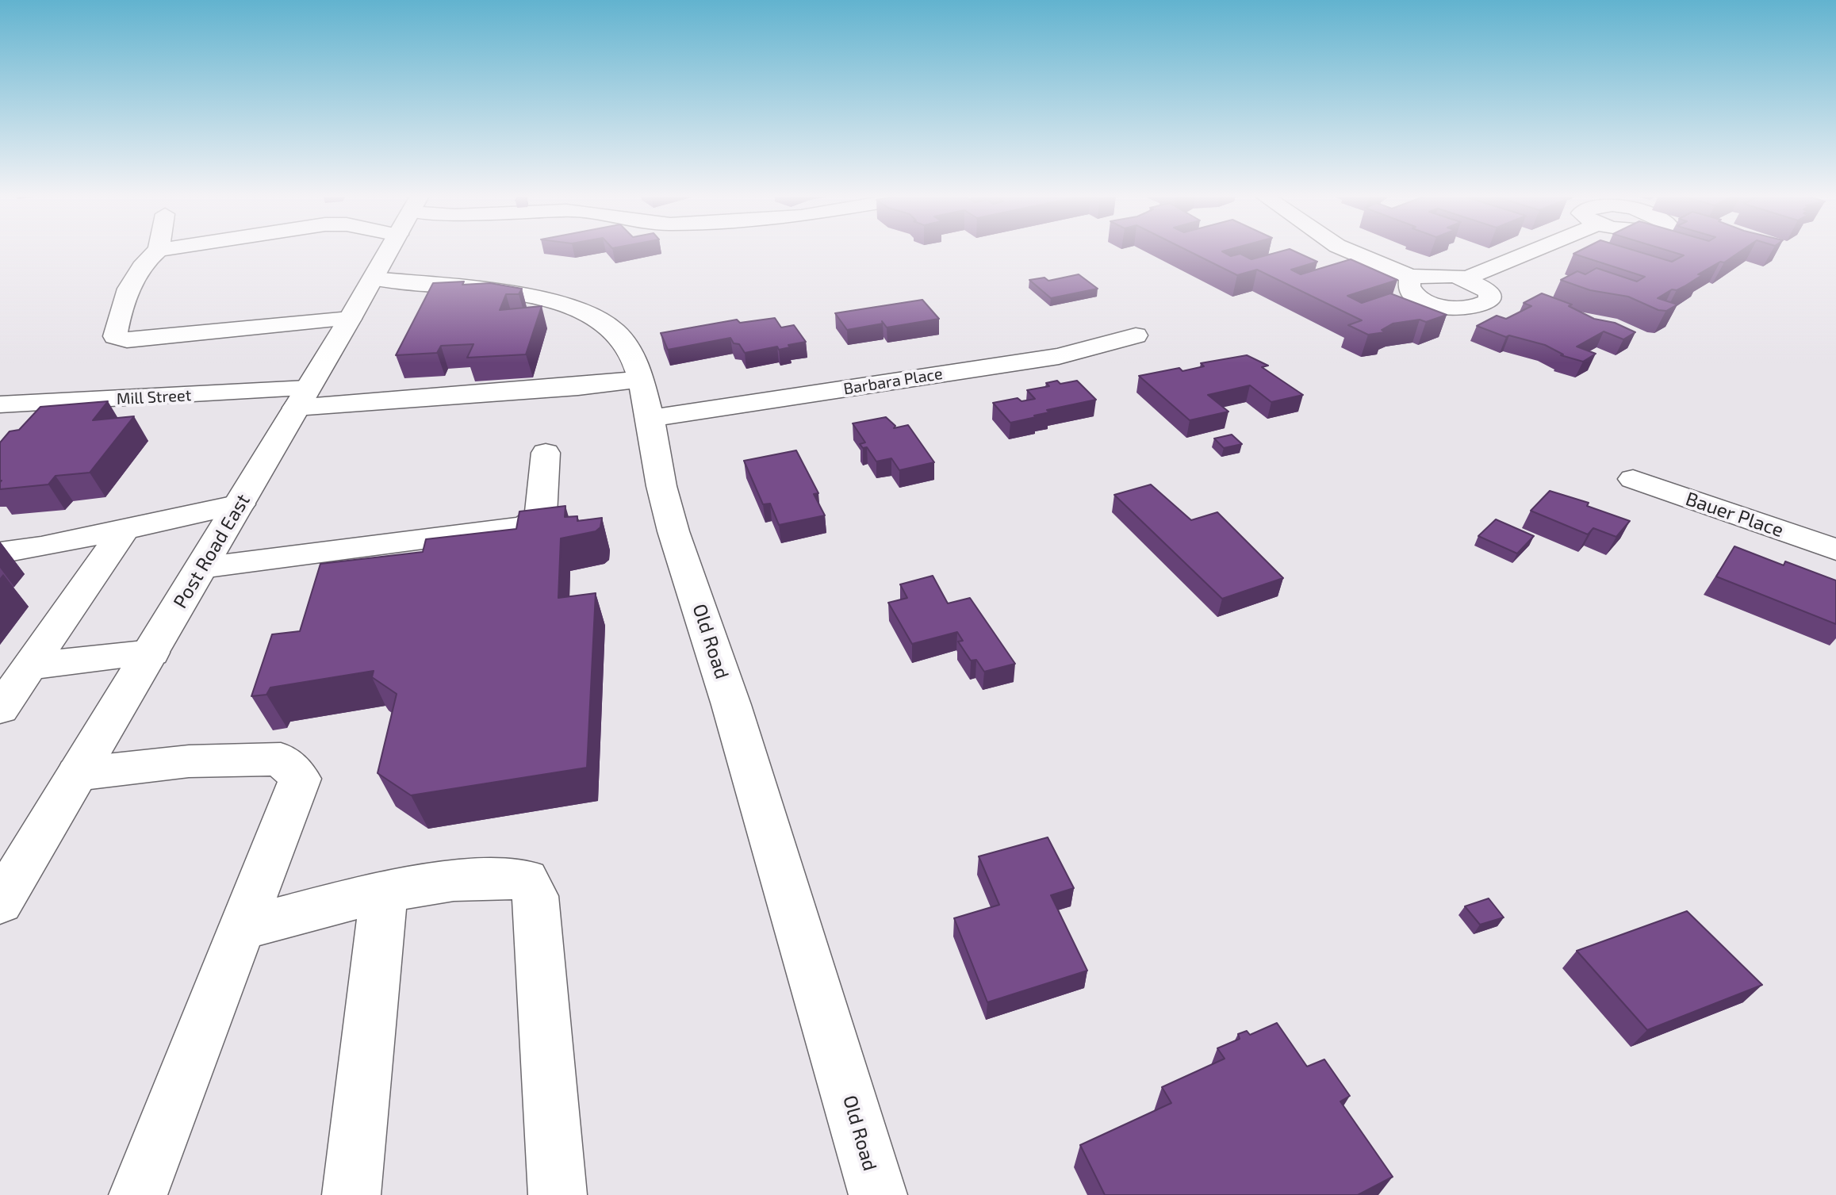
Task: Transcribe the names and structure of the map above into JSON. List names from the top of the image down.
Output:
{
  "streets": {
    "street": [
      "Barbara Place",
      "Mill Street",
      "Bauer Place",
      "Post Road East",
      "Old Road"
    ]
  },
  "crossings": [
    ["Barbara Place", "Old Road"],
    ["Mill Street", "Post Road East"],
    ["Mill Street", "Old Road"],
    ["Post Road East", "Old Road"]
  ]
}
